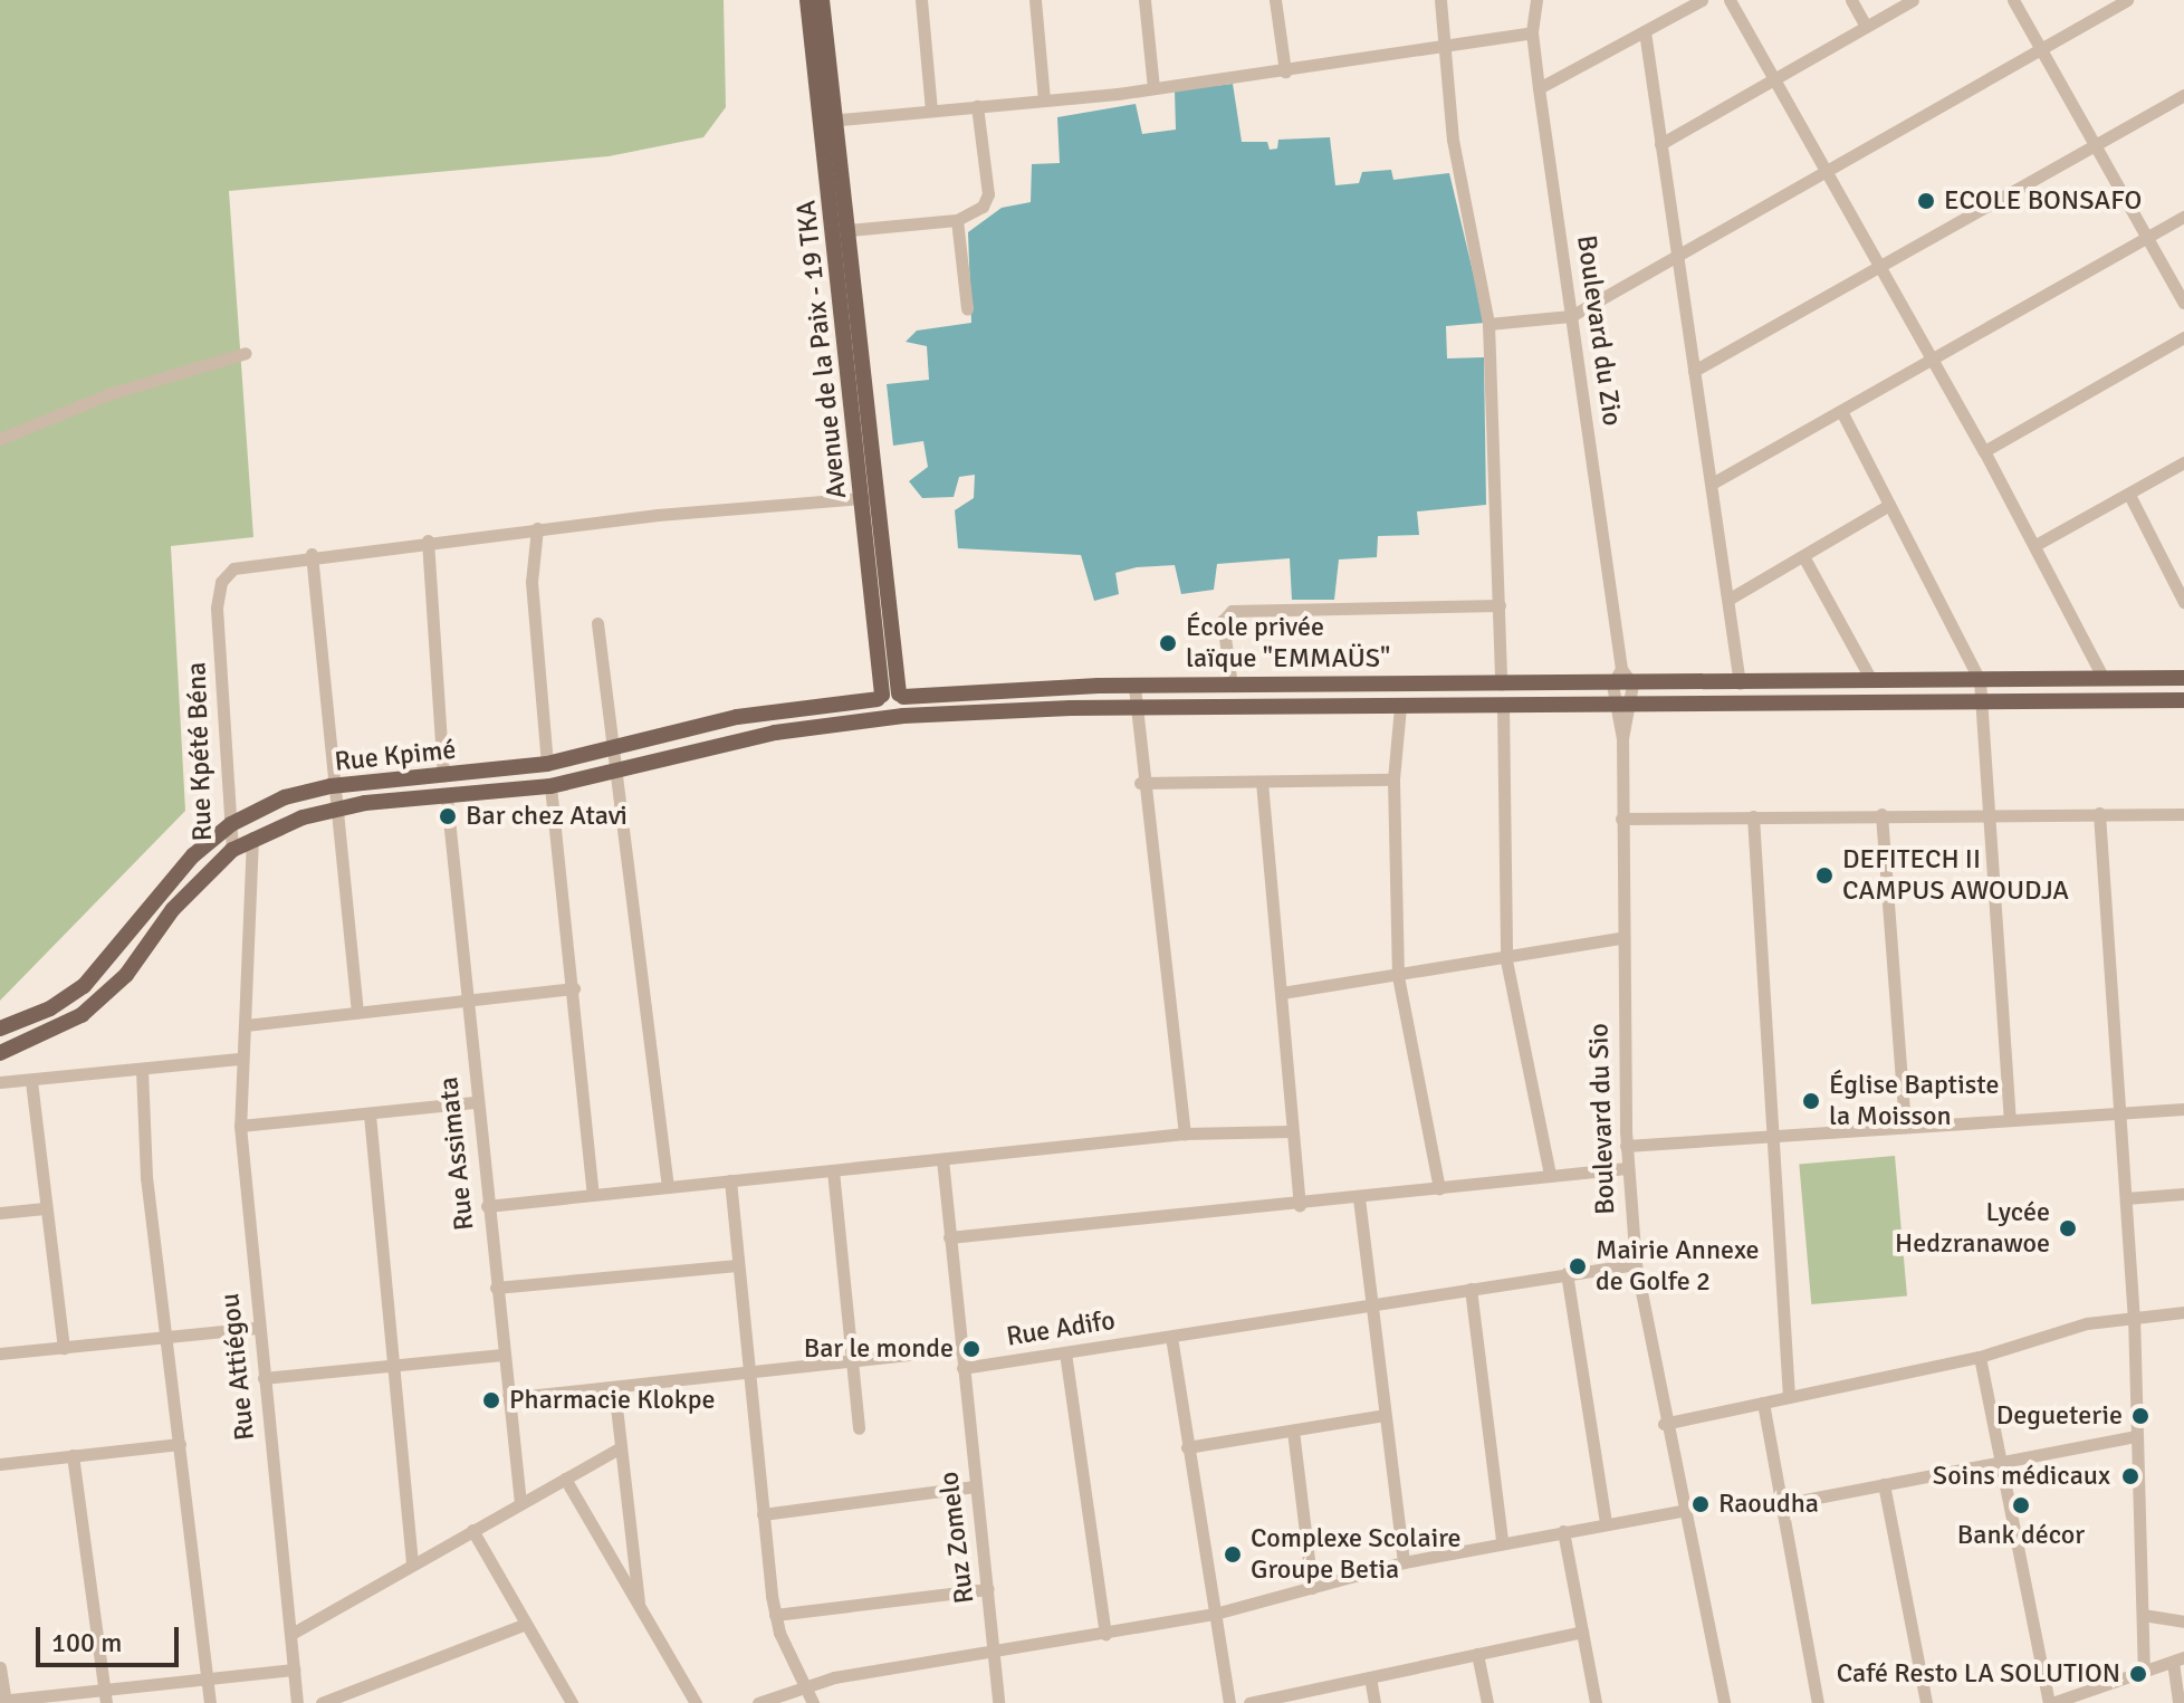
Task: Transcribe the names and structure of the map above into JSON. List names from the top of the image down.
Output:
{
  "streets": {
    "main road": ["Avenue de la Paix - 19 TKA", "Rue Kpété Béna", "Rue Kpimé"],
    "street": [
      "Boulevard du Zio",
      "Boulevard du Sio",
      "Rue Assimata",
      "Rue Adifo",
      "Rue Attiégou",
      "Ruz Zomelo"
    ]
  },
  "crossings": [
    ["Boulevard du Zio", "Rue Kpimé"],
    ["Boulevard du Zio", "Boulevard du Sio"],
    ["Avenue de la Paix - 19 TKA", "Rue Kpimé"],
    ["Rue Kpété Béna", "Rue Kpimé"],
    ["Rue Kpimé", "Boulevard du Sio"],
    ["Boulevard du Sio", "Rue Adifo"],
    ["Rue Adifo", "Ruz Zomelo"]
  ],
  "places": [
    "ECOLE BONSAFO",
    "École privée laïque \"EMMAÜS\"",
    "Bar chez Atavi",
    "DEFITECH II CAMPUS AWOUDJA",
    "Église Baptiste la Moisson",
    "Lycée Hedzranawoe",
    "Mairie Annexe de Golfe 2",
    "Bar le monde",
    "Pharmacie Klokpe",
    "Degueterie",
    "Soins médicaux",
    "Raoudha",
    "Bank décor",
    "Complexe Scolaire Groupe Betia",
    "Café Resto LA SOLUTION"
  ],
  "scale_bar": "100 m"
}
